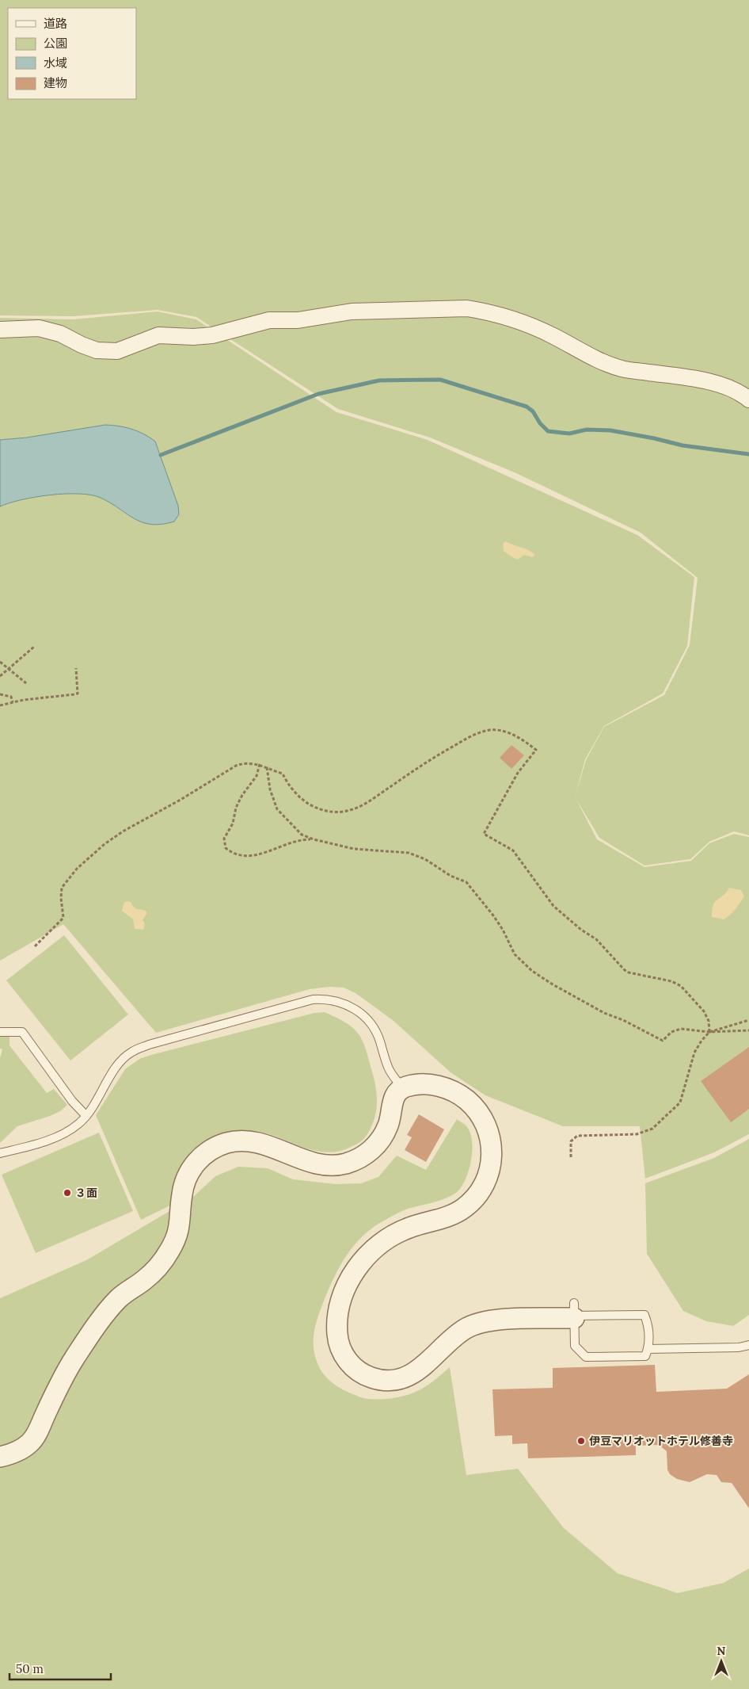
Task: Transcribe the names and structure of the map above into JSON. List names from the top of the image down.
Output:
{
  "places": ["３面", "伊豆マリオットホテル修善寺"],
  "legend": [
    "道路",
    "公園",
    "水域",
    "建物"
  ],
  "scale_bar": "50 m",
  "north": "top"
}
